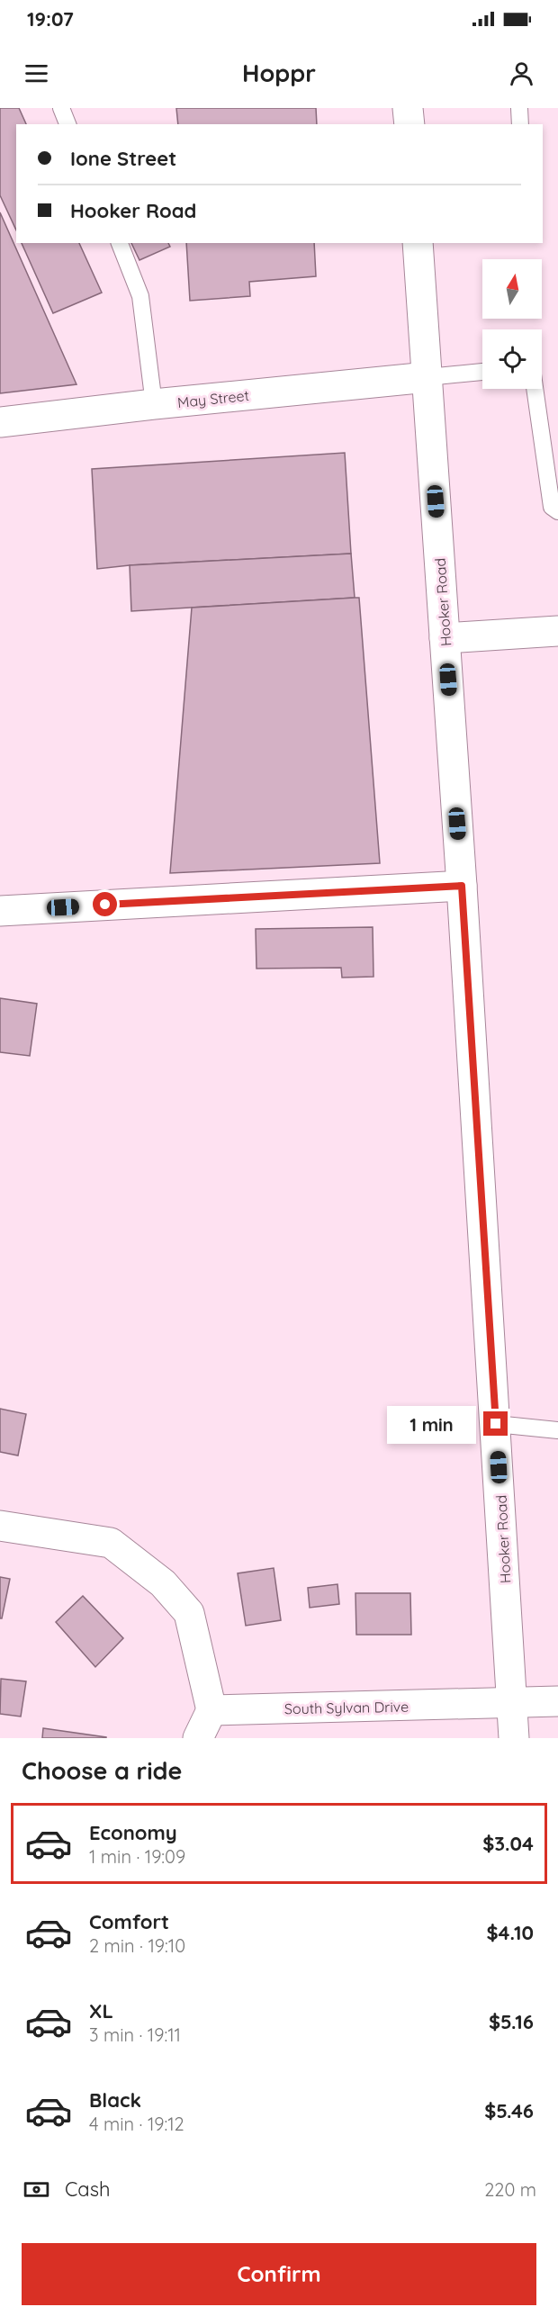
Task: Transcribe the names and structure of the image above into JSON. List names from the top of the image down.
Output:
{
  "streets": {
    "street": ["May Street", "Hooker Road", "South Sylvan Drive"]
  },
  "crossings": [
    ["May Street", "Hooker Road"],
    ["Hooker Road", "South Sylvan Drive"]
  ],
  "north": "top",
  "page": {
    "status": "19:07",
    "header": "Hoppr",
    "banner": ["Ione Street", "Hooker Road"],
    "bubble": "1 min",
    "heading": "Choose a ride",
    "list": [
      {
        "name": "Economy",
        "note": "1 min · 19:09",
        "value": "$3.04"
      },
      {
        "name": "Comfort",
        "note": "2 min · 19:10",
        "value": "$4.10"
      },
      {
        "name": "XL",
        "note": "3 min · 19:11",
        "value": "$5.16"
      },
      {
        "name": "Black",
        "note": "4 min · 19:12",
        "value": "$5.46"
      }
    ],
    "pay": ["Cash", "220 m"],
    "buttons": "Confirm"
  }
}
